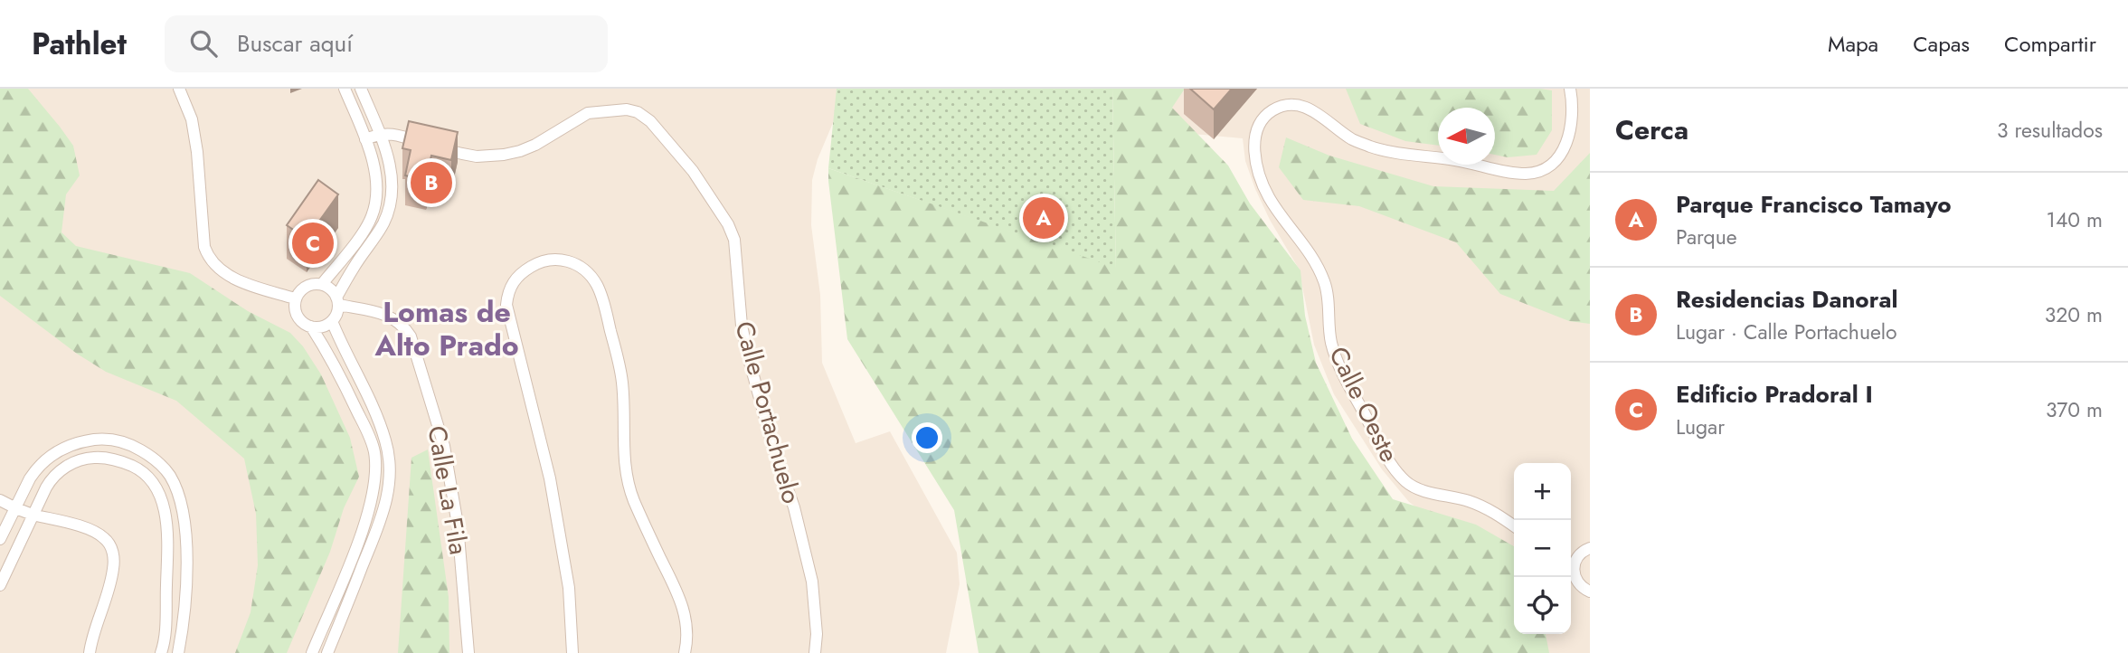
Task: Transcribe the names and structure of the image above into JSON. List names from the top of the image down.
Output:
{
  "streets": {
    "street": ["Calle Oeste", "Calle Portachuelo", "Calle La Fila"]
  },
  "districts": ["Lomas de Alto Prado"],
  "north": "left",
  "page": {
    "header": "Pathlet",
    "search": "Buscar aquí",
    "nav": ["Mapa", "Capas", "Compartir"],
    "heading": ["Cerca", "3 resultados"],
    "pins": ["B", "A", "C"],
    "list": [
      {
        "mark": "A",
        "name": "Parque Francisco Tamayo",
        "note": "Parque",
        "value": "140 m"
      },
      {
        "mark": "B",
        "name": "Residencias Danoral",
        "note": "Lugar · Calle Portachuelo",
        "value": "320 m"
      },
      {
        "mark": "C",
        "name": "Edificio Pradoral I",
        "note": "Lugar",
        "value": "370 m"
      }
    ],
    "map_buttons": ["+", "−"]
  }
}
